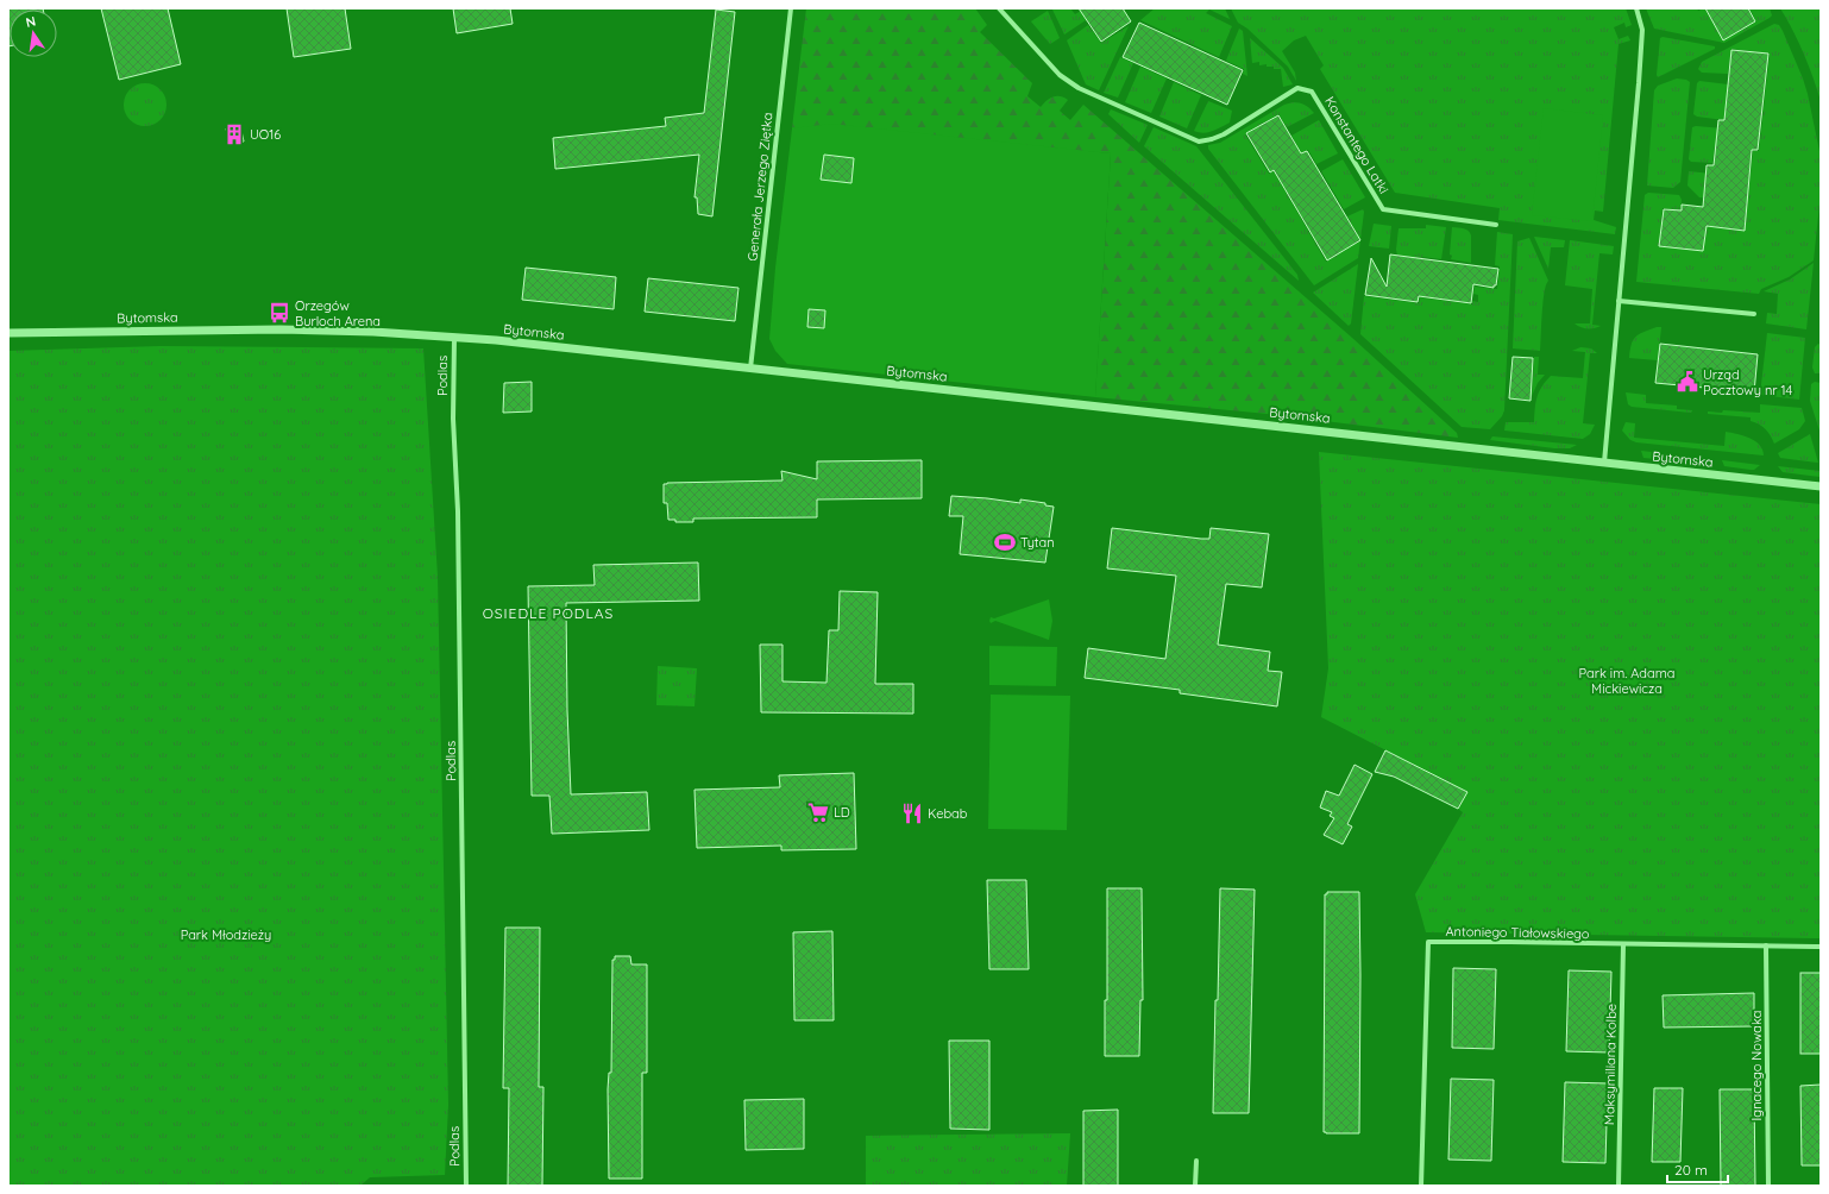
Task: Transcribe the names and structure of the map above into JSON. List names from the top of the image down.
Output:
{
  "streets": {
    "street": [
      "Konstantego Latki",
      "Generała Jerzego Ziętka",
      "Bytomska",
      "Podlas",
      "Antoniego Tiałowskiego",
      "Maksymiliana Kolbe",
      "Ignacego Nowaka"
    ]
  },
  "crossings": [
    ["Generała Jerzego Ziętka", "Bytomska"],
    ["Bytomska", "Podlas"],
    ["Antoniego Tiałowskiego", "Maksymiliana Kolbe"],
    ["Antoniego Tiałowskiego", "Ignacego Nowaka"]
  ],
  "districts": ["OSIEDLE PODLAS"],
  "parks": ["Park im. Adama Mickiewicza", "Park Młodzieży"],
  "places": {
    "building": ["UO16"],
    "bus stop": ["Orzegów Burloch Arena"],
    "public building": ["Urząd Pocztowy nr 14"],
    "sports": ["Tytan"],
    "supermarket": ["LD"],
    "restaurant": ["Kebab"]
  },
  "scale_bar": "20 m",
  "north": "top"
}
